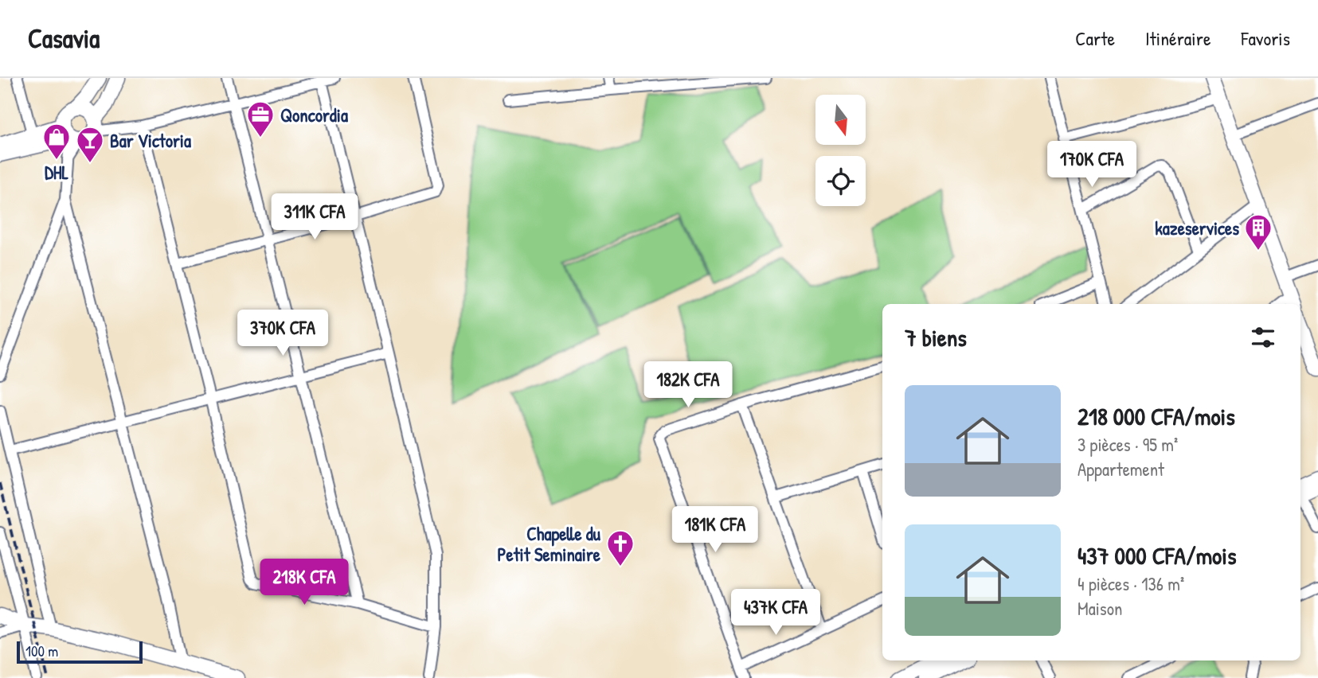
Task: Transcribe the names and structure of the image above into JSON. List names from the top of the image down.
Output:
{
  "places": {
    "office": ["Qoncordia"],
    "shop": ["DHL"],
    "bar": ["Bar Victoria"],
    "building": ["kazeservices"],
    "church": ["Chapelle du Petit Seminaire"]
  },
  "scale_bar": "100 m",
  "north": "bottom",
  "page": {
    "header": "Casavia",
    "nav": ["Carte", "Itinéraire", "Favoris"],
    "price": [
      "170K CFA",
      "311K CFA",
      "370K CFA",
      "182K CFA",
      "181K CFA",
      "218K CFA",
      "437K CFA"
    ],
    "heading": "7 biens",
    "list": [
      {
        "name": "218 000 CFA/mois",
        "note": "3 pièces · 95 m² · Appartement"
      },
      {
        "name": "437 000 CFA/mois",
        "note": "4 pièces · 136 m² · Maison"
      }
    ],
    "scale": "100 m"
  }
}
